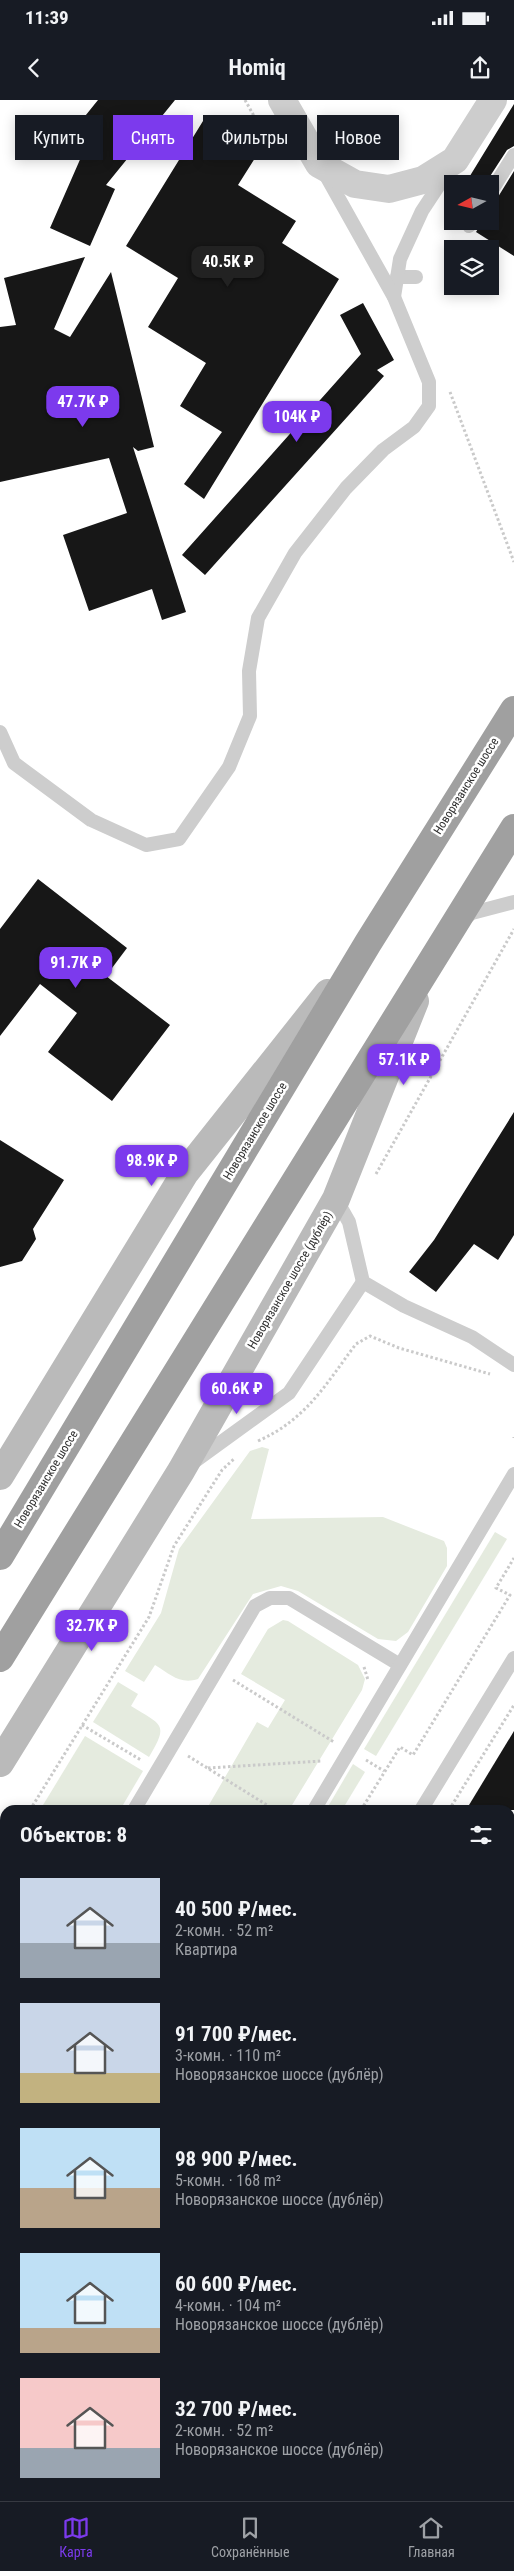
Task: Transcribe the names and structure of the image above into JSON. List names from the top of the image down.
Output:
{
  "streets": {
    "highway": ["Новорязанское шоссе"],
    "main road": ["Новорязанское шоссе (дублёр)"]
  },
  "north": "left",
  "page": {
    "status": "11:39",
    "header": "Homiq",
    "chip": [
      "Купить",
      "Снять",
      "Фильтры",
      "Новое"
    ],
    "price": [
      "40.5K ₽",
      "47.7K ₽",
      "104K ₽",
      "91.7K ₽",
      "57.1K ₽",
      "98.9K ₽",
      "60.6K ₽",
      "32.7K ₽"
    ],
    "heading": "Объектов: 8",
    "list": [
      {
        "name": "40 500 ₽/мес.",
        "note": "2-комн. · 52 m² · Квартира"
      },
      {
        "name": "91 700 ₽/мес.",
        "note": "3-комн. · 110 m² · Новорязанское шоссе (дублёр)"
      },
      {
        "name": "98 900 ₽/мес.",
        "note": "5-комн. · 168 m² · Новорязанское шоссе (дублёр)"
      },
      {
        "name": "60 600 ₽/мес.",
        "note": "4-комн. · 104 m² · Новорязанское шоссе (дублёр)"
      },
      {
        "name": "32 700 ₽/мес.",
        "note": "2-комн. · 52 m² · Новорязанское шоссе (дублёр)"
      }
    ],
    "tabs": ["Карта", "Сохранённые", "Главная"]
  }
}
